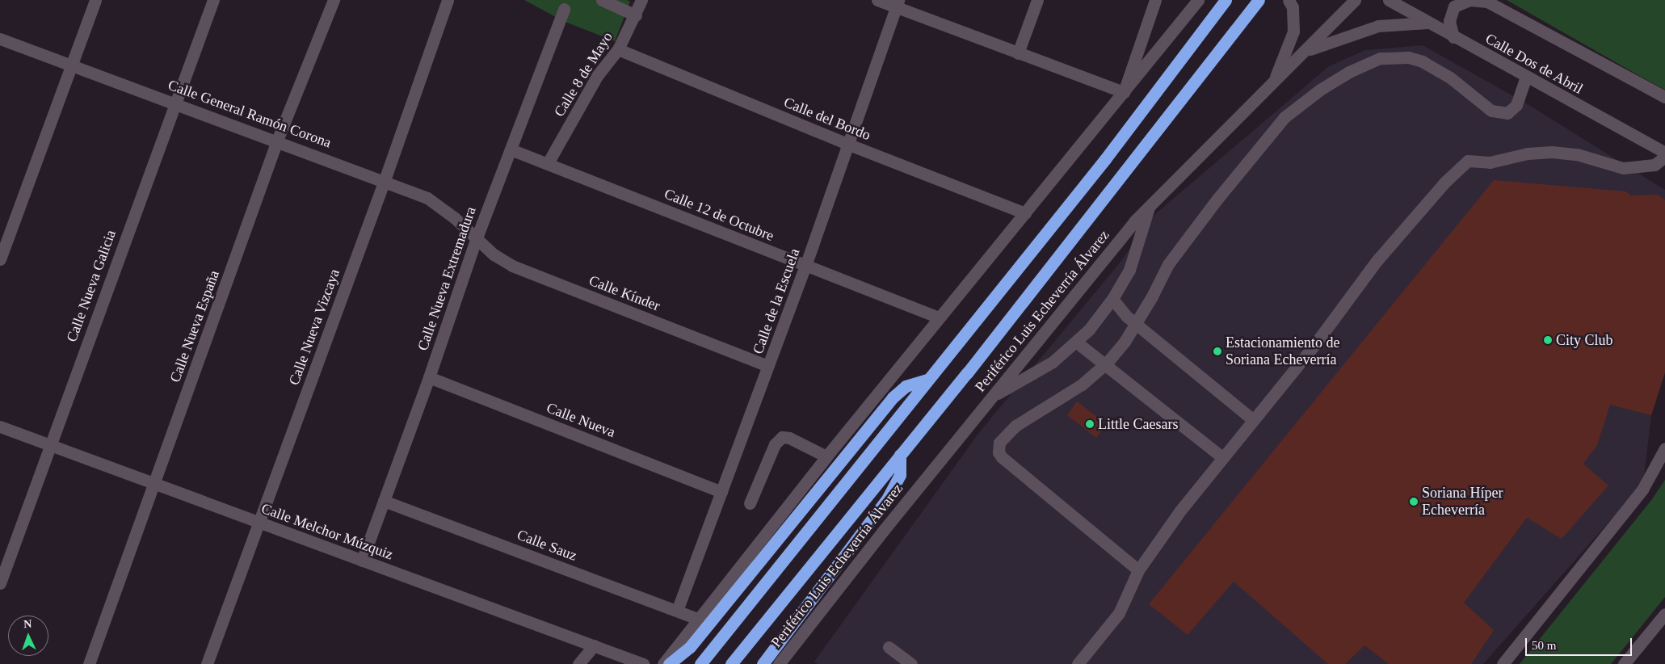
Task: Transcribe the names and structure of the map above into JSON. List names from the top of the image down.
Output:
{
  "streets": {
    "highway": ["Periférico Luis Echeverría Álvarez"],
    "street": [
      "Calle Dos de Abril",
      "Calle 8 de Mayo",
      "Calle General Ramón Corona",
      "Calle del Bordo",
      "Calle 12 de Octubre",
      "Calle Nueva Extremadura",
      "Calle Nueva Galicia",
      "Calle Kínder",
      "Calle de la Escuela",
      "Calle Nueva España",
      "Calle Nueva Vizcaya",
      "Calle Nueva",
      "Calle Melchor Múzquiz",
      "Calle Sauz"
    ]
  },
  "crossings": [
    ["Calle 8 de Mayo", "Calle del Bordo"],
    ["Calle 8 de Mayo", "Calle 12 de Octubre"],
    ["Calle General Ramón Corona", "Calle Nueva Extremadura"],
    ["Calle General Ramón Corona", "Calle Nueva Galicia"],
    ["Calle General Ramón Corona", "Calle Kínder"],
    ["Calle General Ramón Corona", "Calle Nueva España"],
    ["Calle General Ramón Corona", "Calle Nueva Vizcaya"],
    ["Calle del Bordo", "Calle de la Escuela"],
    ["Calle 12 de Octubre", "Calle Nueva Extremadura"],
    ["Calle 12 de Octubre", "Calle de la Escuela"],
    ["Calle Nueva Extremadura", "Calle Kínder"],
    ["Calle Nueva Extremadura", "Calle Nueva"],
    ["Calle Nueva Extremadura", "Calle Melchor Múzquiz"],
    ["Calle Nueva Extremadura", "Calle Sauz"],
    ["Calle Nueva Galicia", "Calle Melchor Múzquiz"],
    ["Calle Kínder", "Calle de la Escuela"],
    ["Calle de la Escuela", "Calle Nueva"],
    ["Calle de la Escuela", "Calle Sauz"],
    ["Calle Nueva España", "Calle Melchor Múzquiz"],
    ["Calle Nueva Vizcaya", "Calle Melchor Múzquiz"]
  ],
  "places": [
    "City Club",
    "Estacionamiento de Soriana Echeverría",
    "Little Caesars",
    "Soriana Híper Echeverría"
  ],
  "scale_bar": "50 m",
  "north": "top"
}
